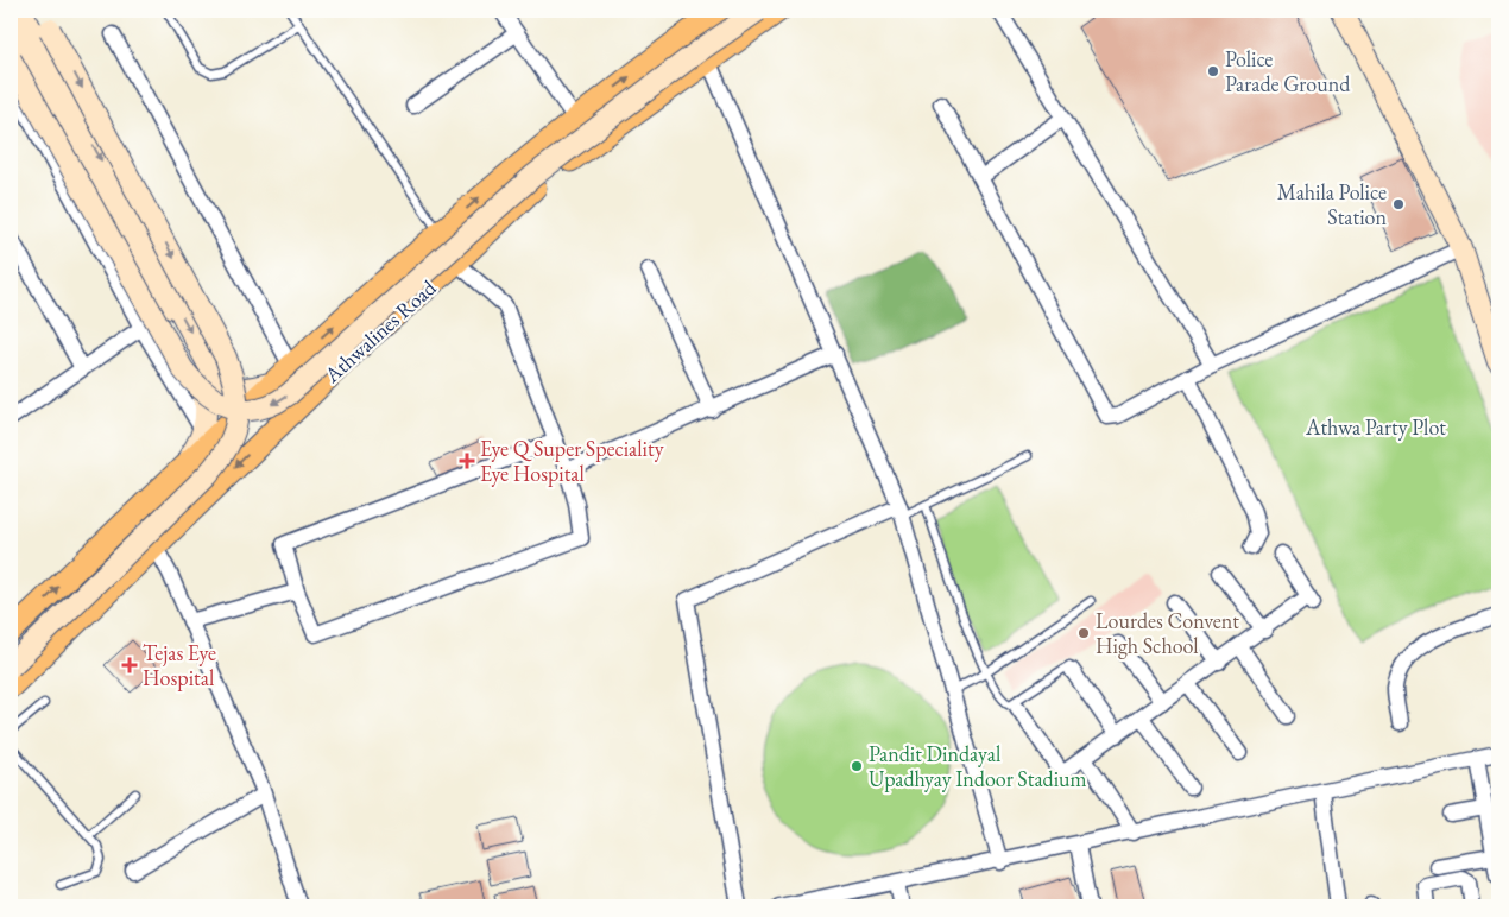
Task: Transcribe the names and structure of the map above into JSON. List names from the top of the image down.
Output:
{
  "streets": {
    "main road": ["Athwalines Road"]
  },
  "parks": ["Athwa Party Plot"],
  "places": {
    "other": [
      "Police Parade Ground",
      "Mahila Police Station",
      "Lourdes Convent High School",
      "Pandit Dindayal Upadhyay Indoor Stadium"
    ],
    "health": ["Eye Q Super Speciality Eye Hospital", "Tejas Eye Hospital"]
  }
}
